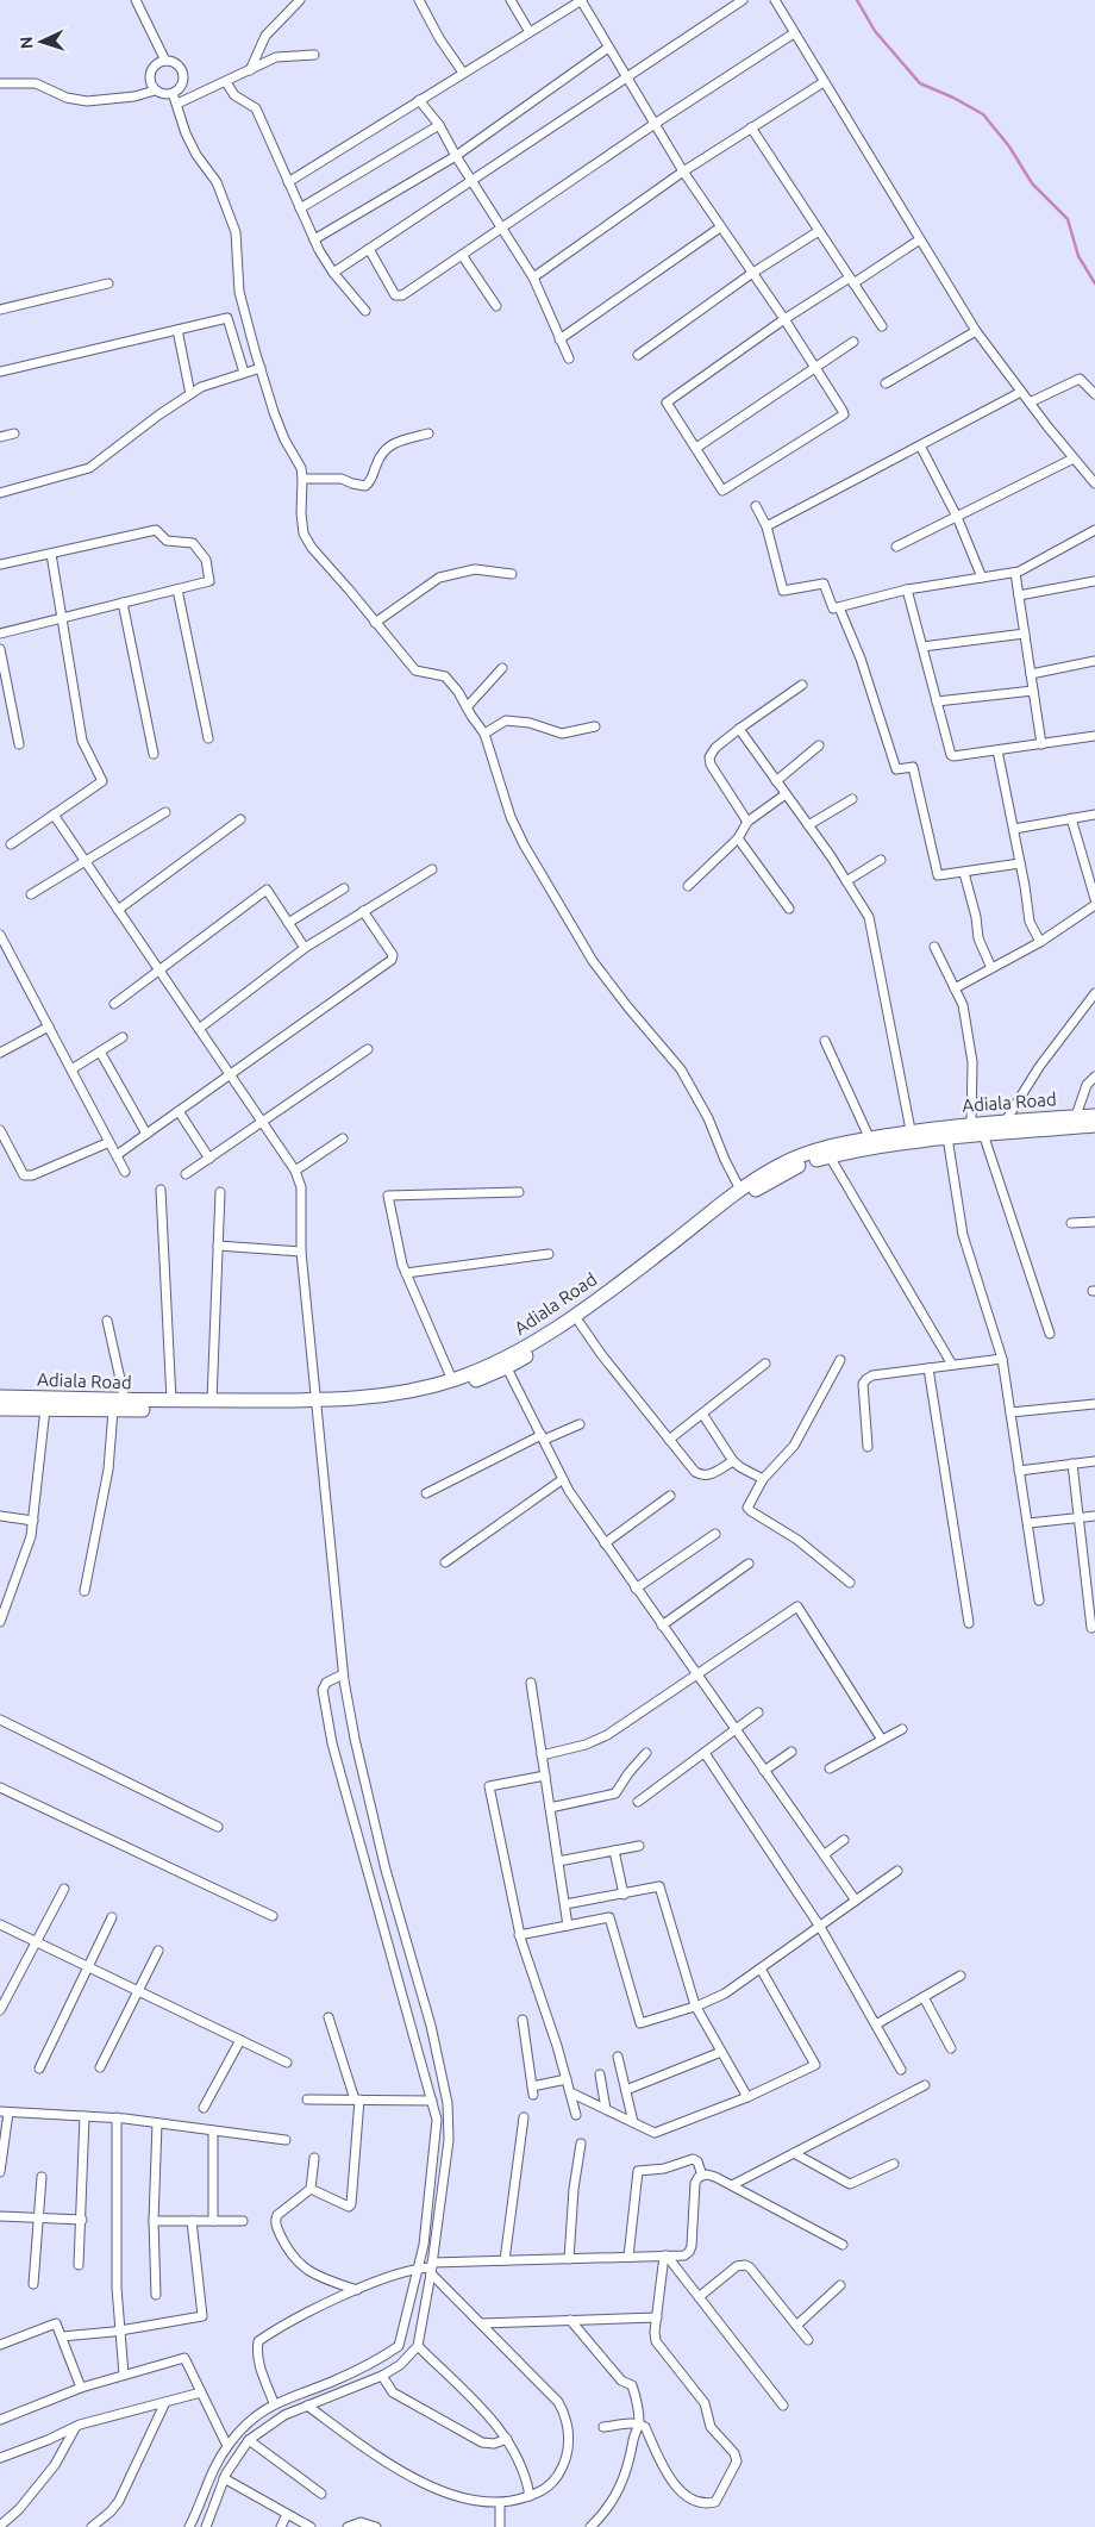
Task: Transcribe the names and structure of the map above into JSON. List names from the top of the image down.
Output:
{
  "streets": {
    "main road": ["Adiala Road"]
  },
  "north": "left"
}
